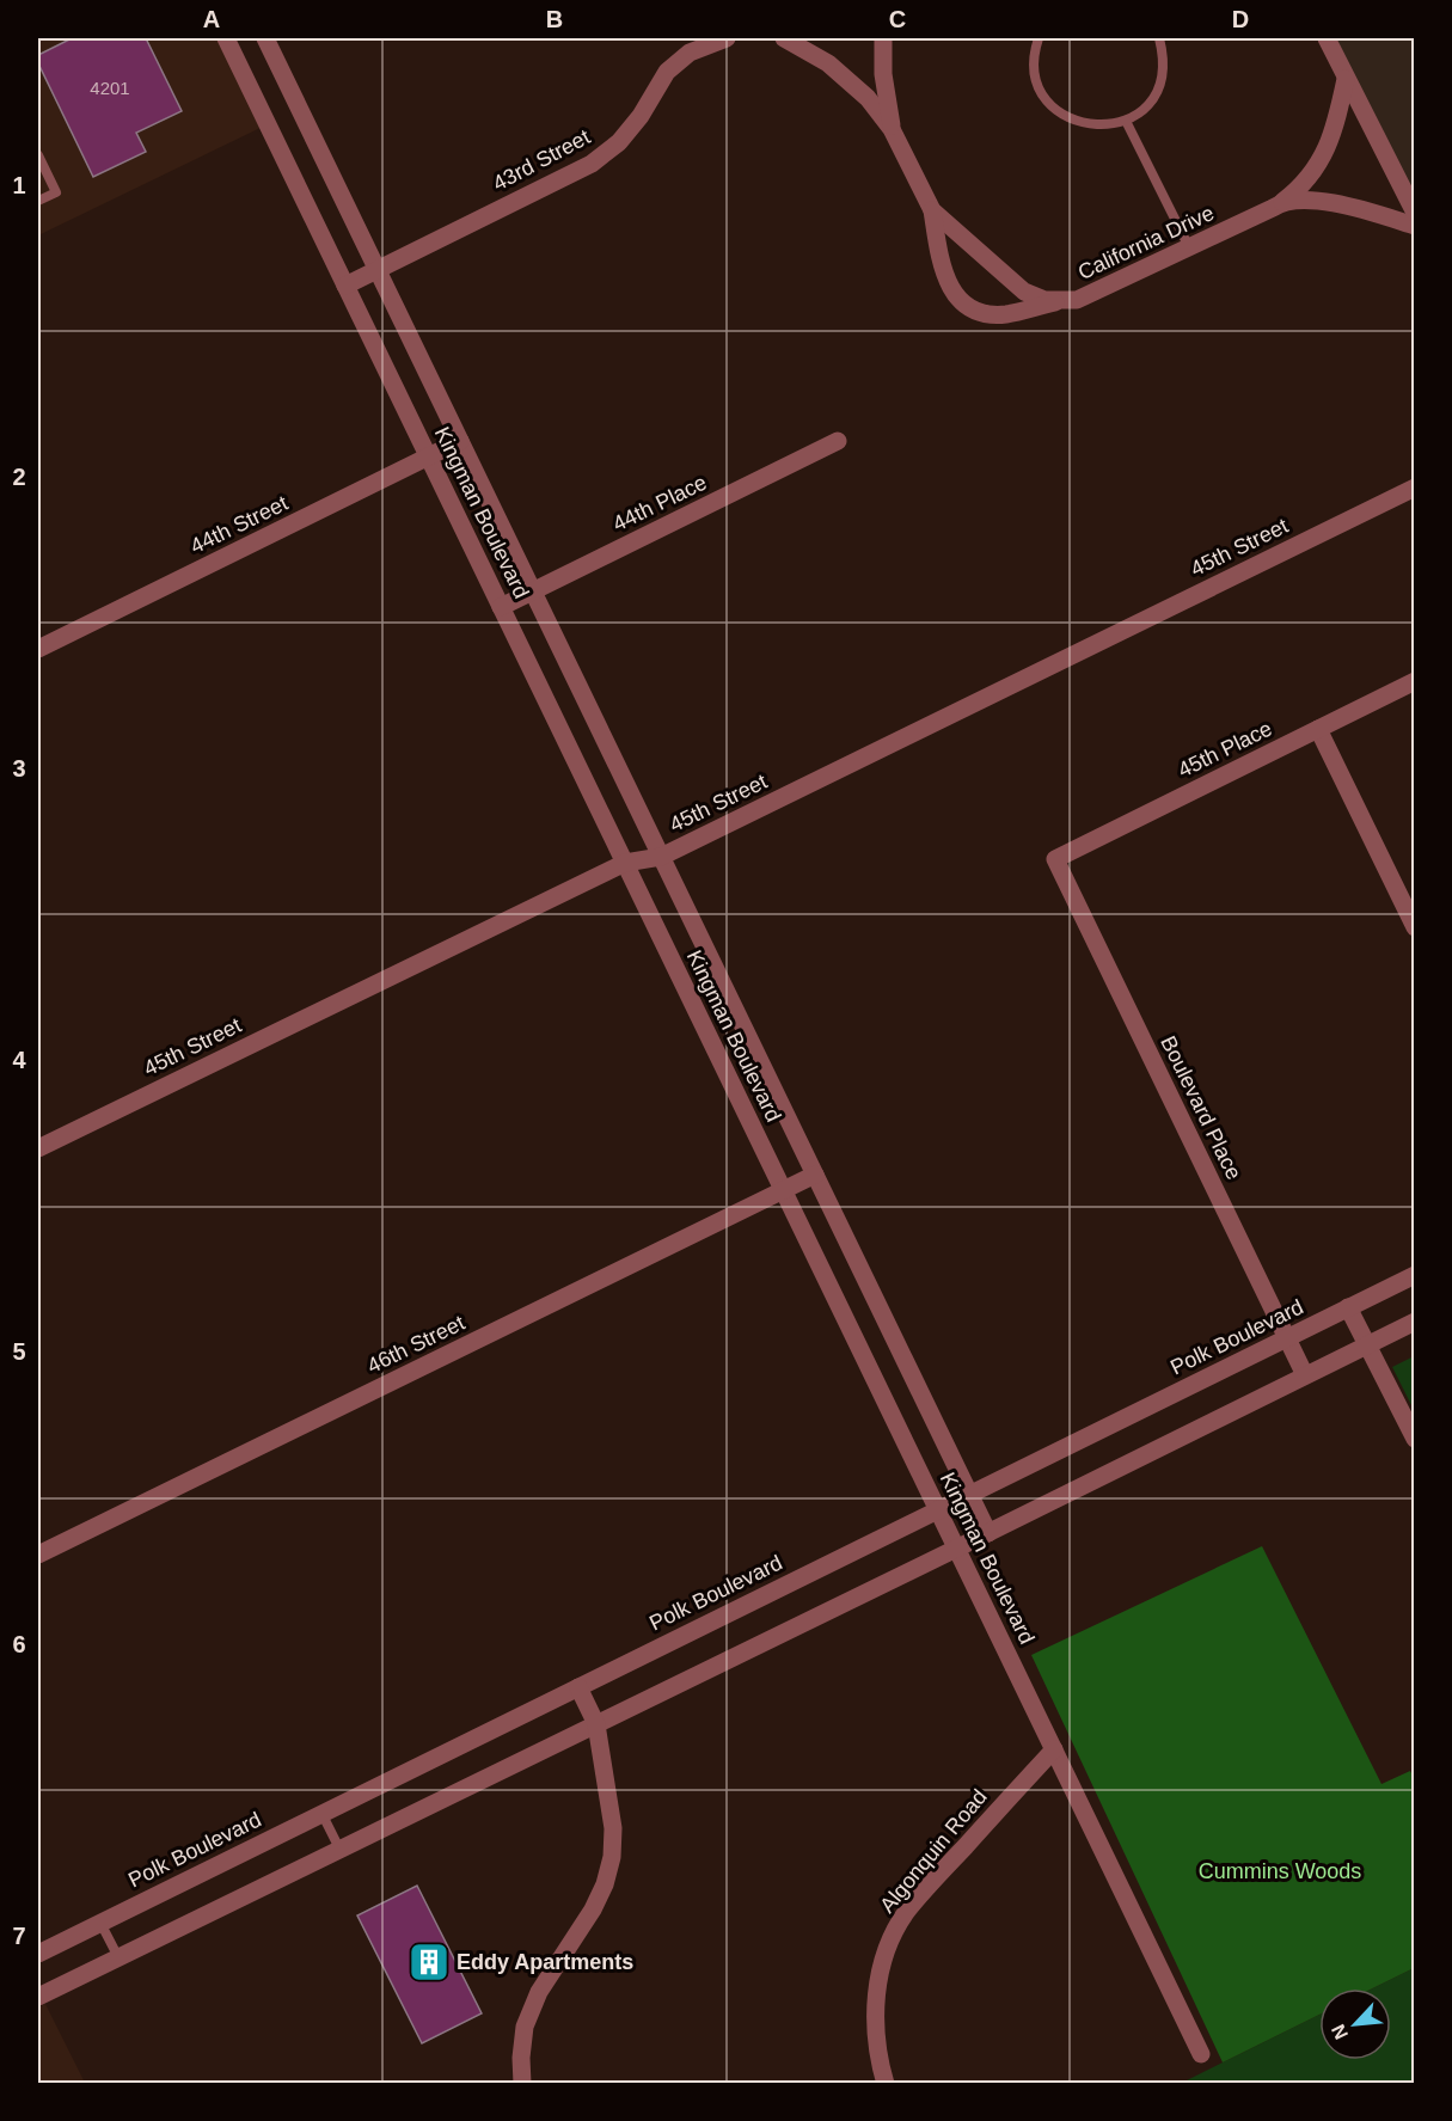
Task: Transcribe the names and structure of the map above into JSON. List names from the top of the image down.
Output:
{
  "streets": {
    "street": [
      "43rd Street",
      "California Drive",
      "44th Place",
      "Kingman Boulevard",
      "44th Street",
      "45th Street",
      "45th Place",
      "Boulevard Place",
      "Polk Boulevard",
      "46th Street",
      "Algonquin Road"
    ]
  },
  "crossings": [
    ["43rd Street", "Kingman Boulevard"],
    ["44th Place", "Kingman Boulevard"],
    ["Kingman Boulevard", "44th Street"],
    ["Kingman Boulevard", "45th Street"],
    ["Kingman Boulevard", "Polk Boulevard"],
    ["Kingman Boulevard", "46th Street"],
    ["Kingman Boulevard", "Algonquin Road"],
    ["45th Place", "Boulevard Place"],
    ["Boulevard Place", "Polk Boulevard"]
  ],
  "parks": ["Cummins Woods"],
  "places": {
    "building": ["Eddy Apartments"]
  },
  "house_numbers": ["4201"],
  "north": "bottom left",
  "grid": {
    "columns": [
      "A",
      "B",
      "C",
      "D"
    ],
    "rows": [
      "1",
      "2",
      "3",
      "4",
      "5",
      "6",
      "7"
    ]
  }
}
